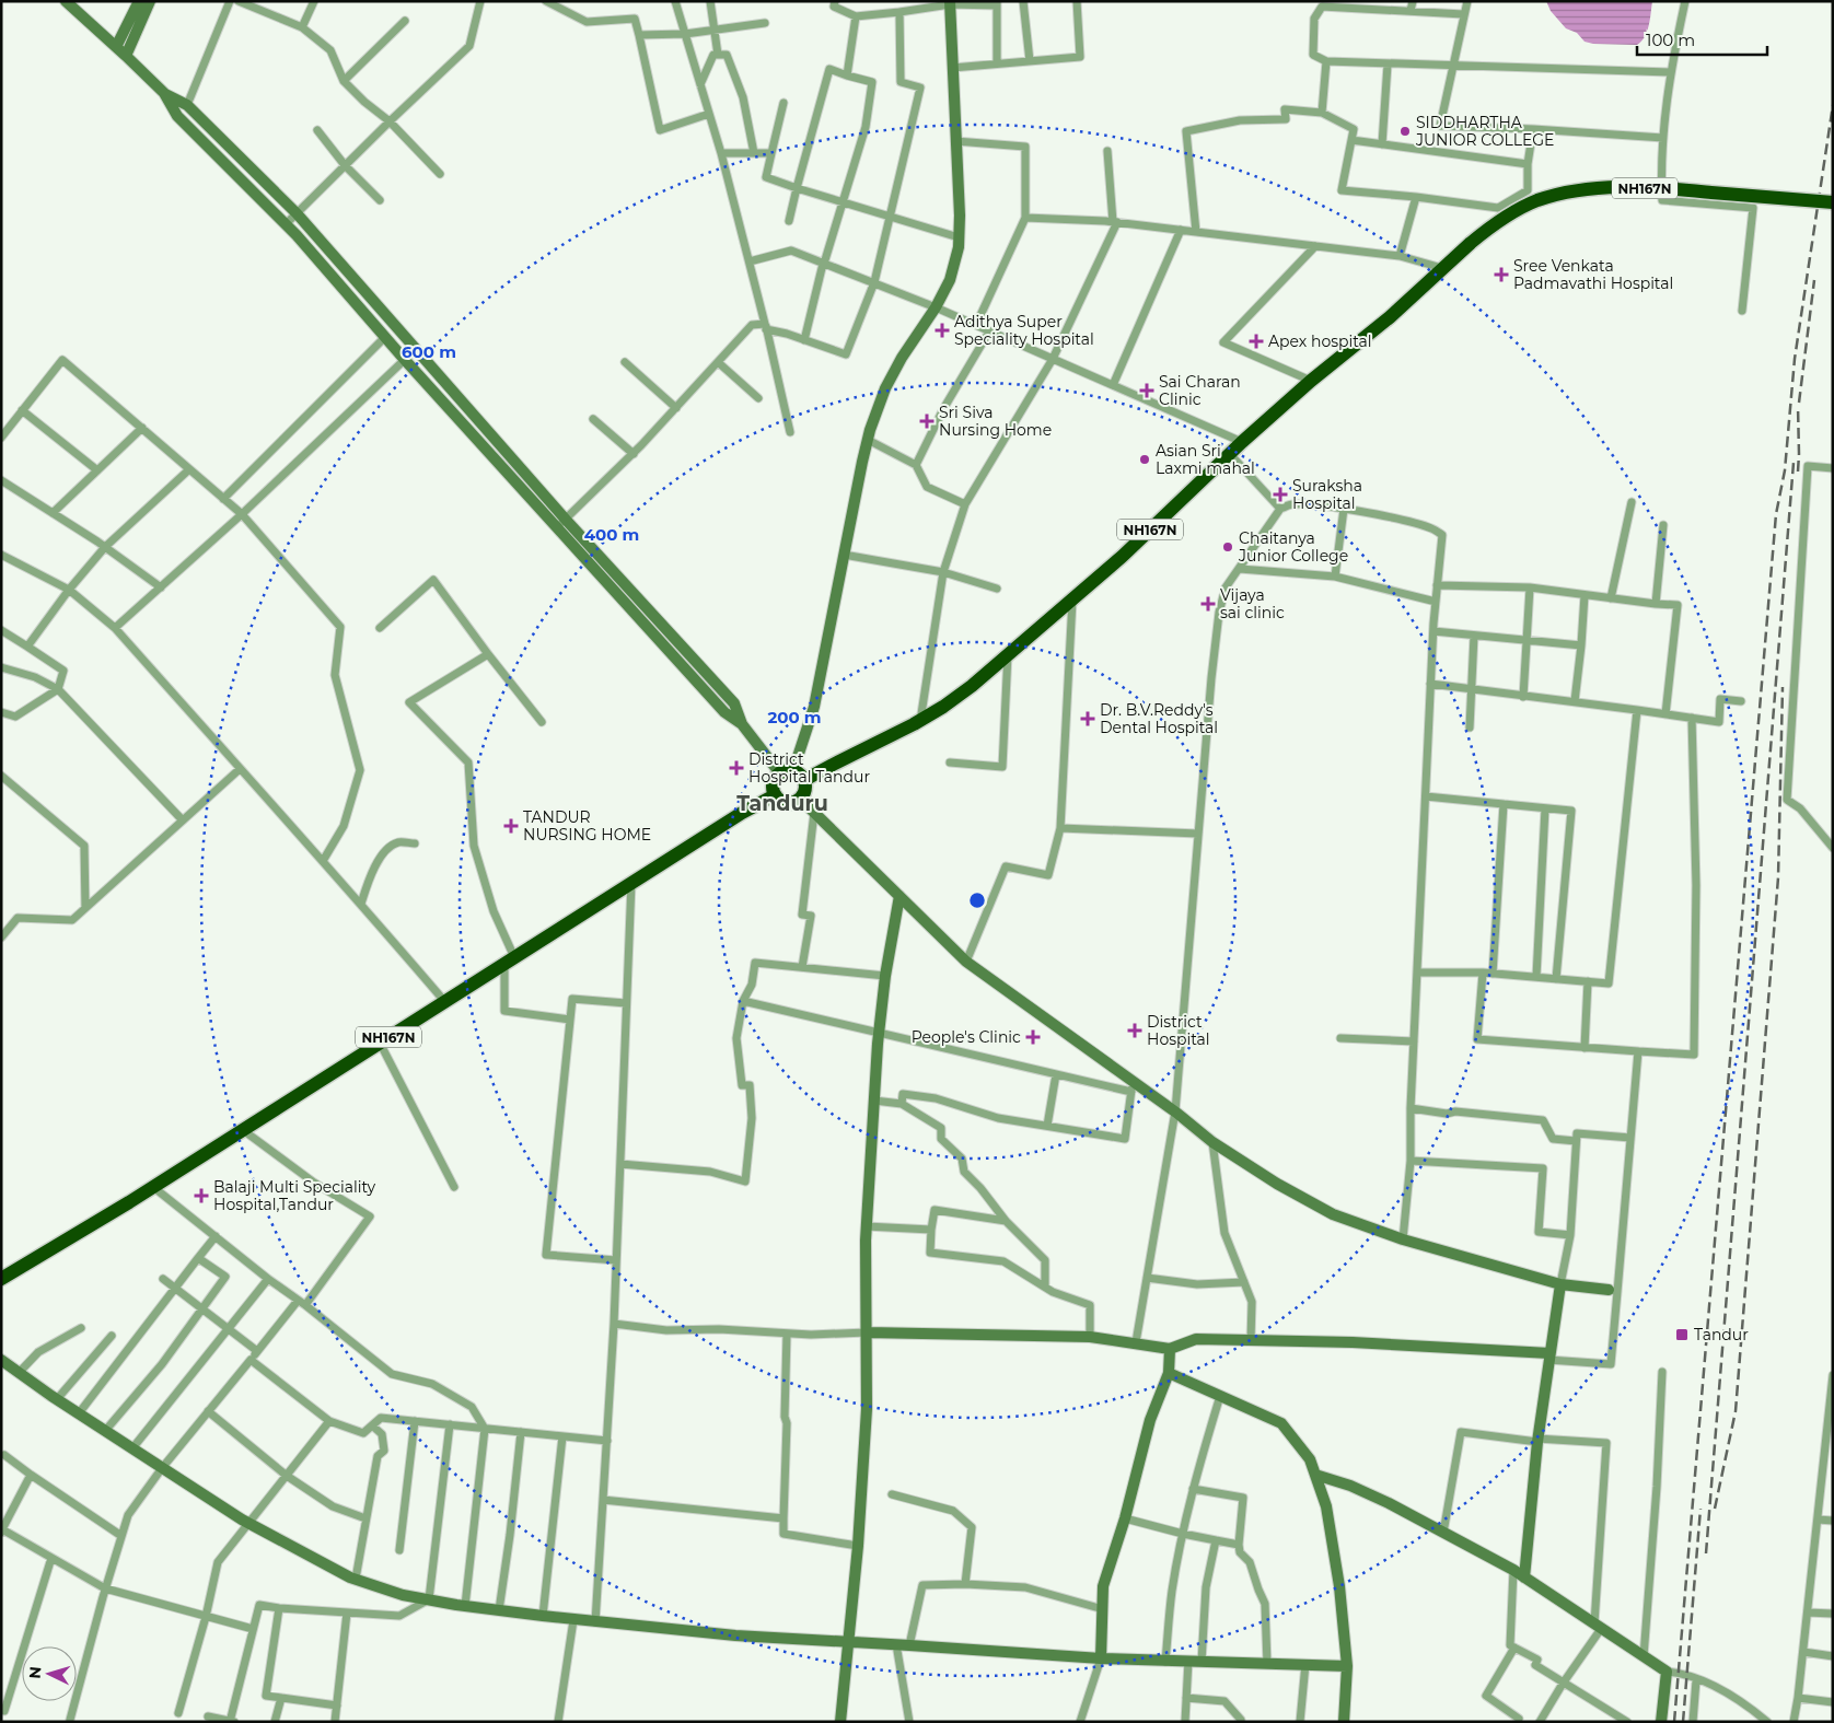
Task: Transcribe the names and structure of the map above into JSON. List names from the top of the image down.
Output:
{
  "streets": {
    "highway": ["NH167N"]
  },
  "districts": ["Tanduru"],
  "places": {
    "other": ["SIDDHARTHA JUNIOR COLLEGE", "Asian Sri Laxmi mahal", "Chaitanya Junior College"],
    "health": [
      "Sree Venkata Padmavathi Hospital",
      "Adithya Super Speciality Hospital",
      "Apex hospital",
      "Sai Charan Clinic",
      "Sri Siva Nursing Home",
      "Suraksha Hospital",
      "Vijaya sai clinic",
      "Dr. B.V.Reddy's Dental Hospital",
      "District Hospital Tandur",
      "TANDUR NURSING HOME",
      "District Hospital",
      "People's Clinic",
      "Balaji Multi Speciality Hospital,Tandur"
    ],
    "transit": ["Tandur"]
  },
  "scale_bar": "100 m",
  "north": "left",
  "rings": ["600 m", "400 m", "200 m"]
}
